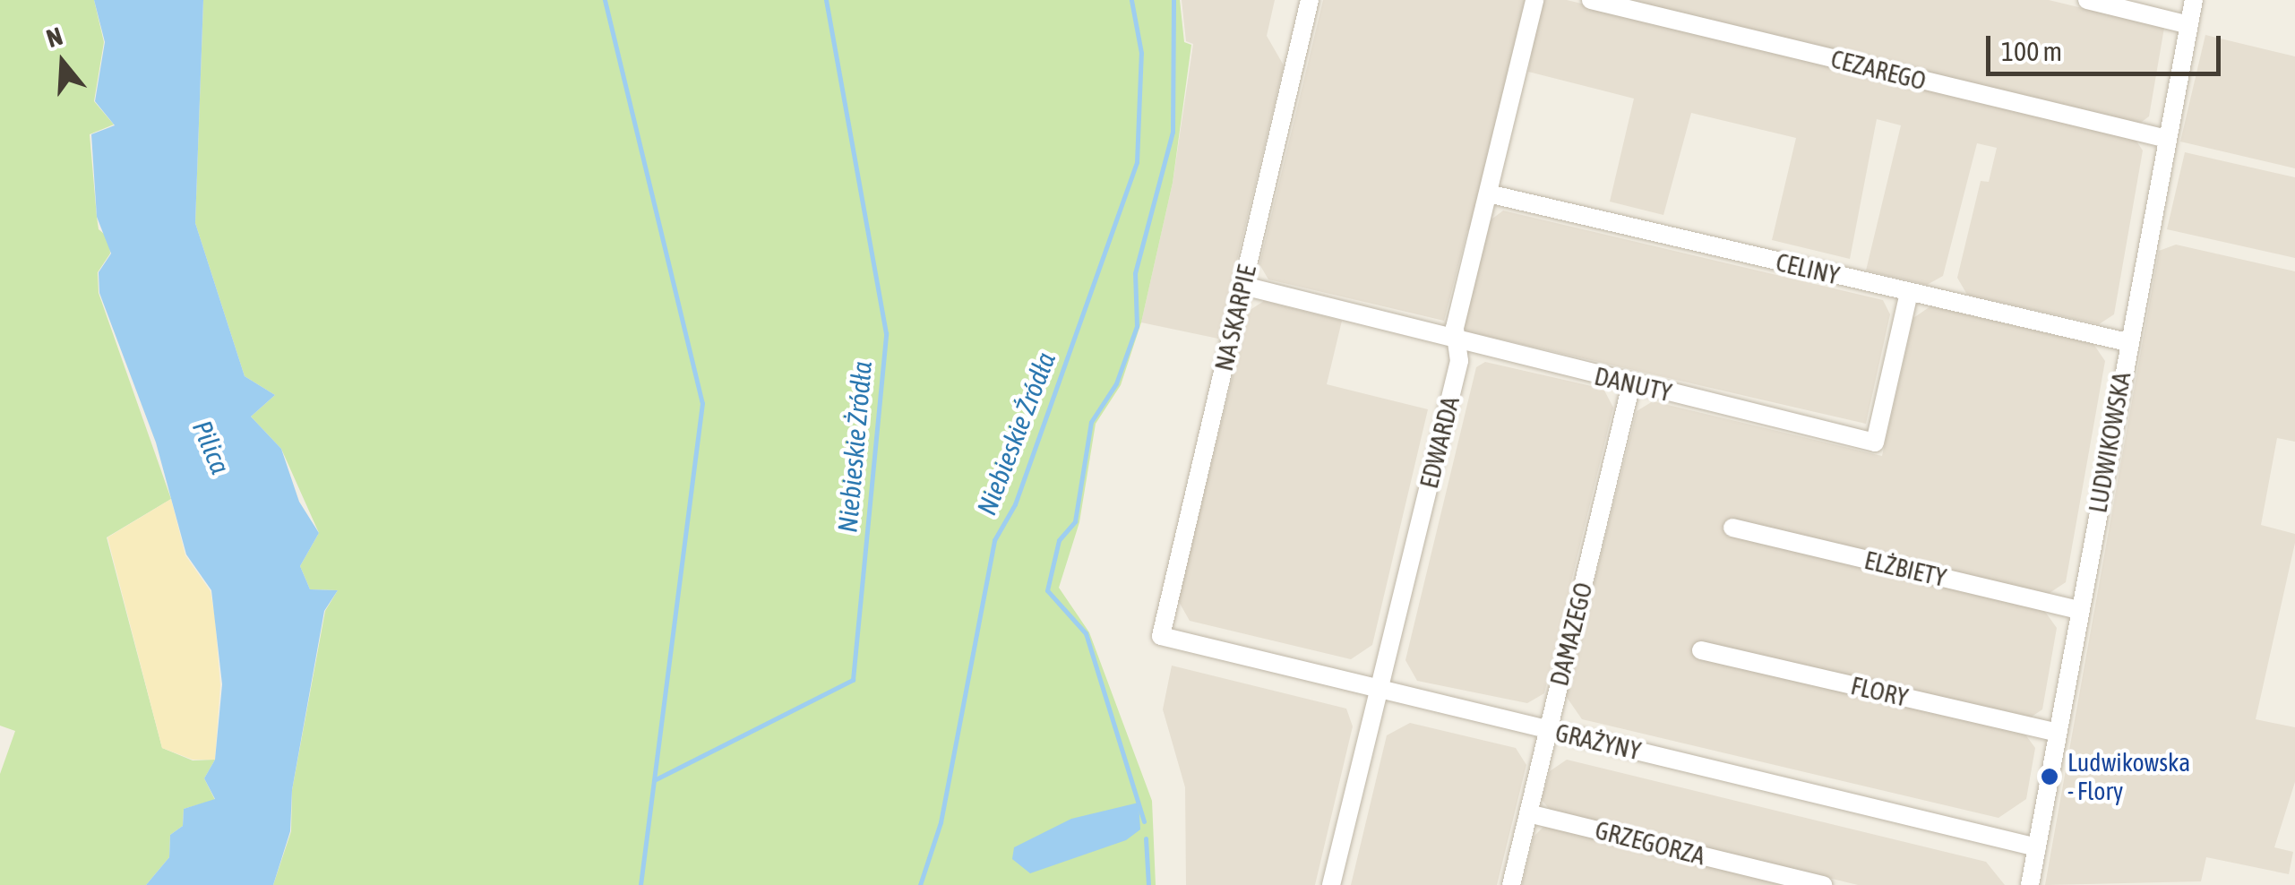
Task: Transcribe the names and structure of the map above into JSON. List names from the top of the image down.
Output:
{
  "streets": {
    "street": [
      "CEZAREGO",
      "CELINY",
      "NA SKARPIE",
      "DANUTY",
      "EDWARDA",
      "LUDWIKOWSKA",
      "ELŻBIETY",
      "DAMAZEGO",
      "FLORY",
      "GRAŻYNY",
      "GRZEGORZA"
    ]
  },
  "crossings": [
    ["CEZAREGO", "LUDWIKOWSKA"],
    ["CELINY", "DANUTY"],
    ["CELINY", "EDWARDA"],
    ["CELINY", "LUDWIKOWSKA"],
    ["NA SKARPIE", "DANUTY"],
    ["NA SKARPIE", "GRAŻYNY"],
    ["DANUTY", "EDWARDA"],
    ["DANUTY", "DAMAZEGO"],
    ["EDWARDA", "GRAŻYNY"],
    ["LUDWIKOWSKA", "ELŻBIETY"],
    ["LUDWIKOWSKA", "FLORY"],
    ["LUDWIKOWSKA", "GRAŻYNY"],
    ["DAMAZEGO", "GRAŻYNY"],
    ["DAMAZEGO", "GRZEGORZA"]
  ],
  "water": ["Niebieskie Źródła", "Pilica", "Niebieskie Żródła"],
  "places": ["Ludwikowska - Flory"],
  "scale_bar": "100 m",
  "north": "top"
}
